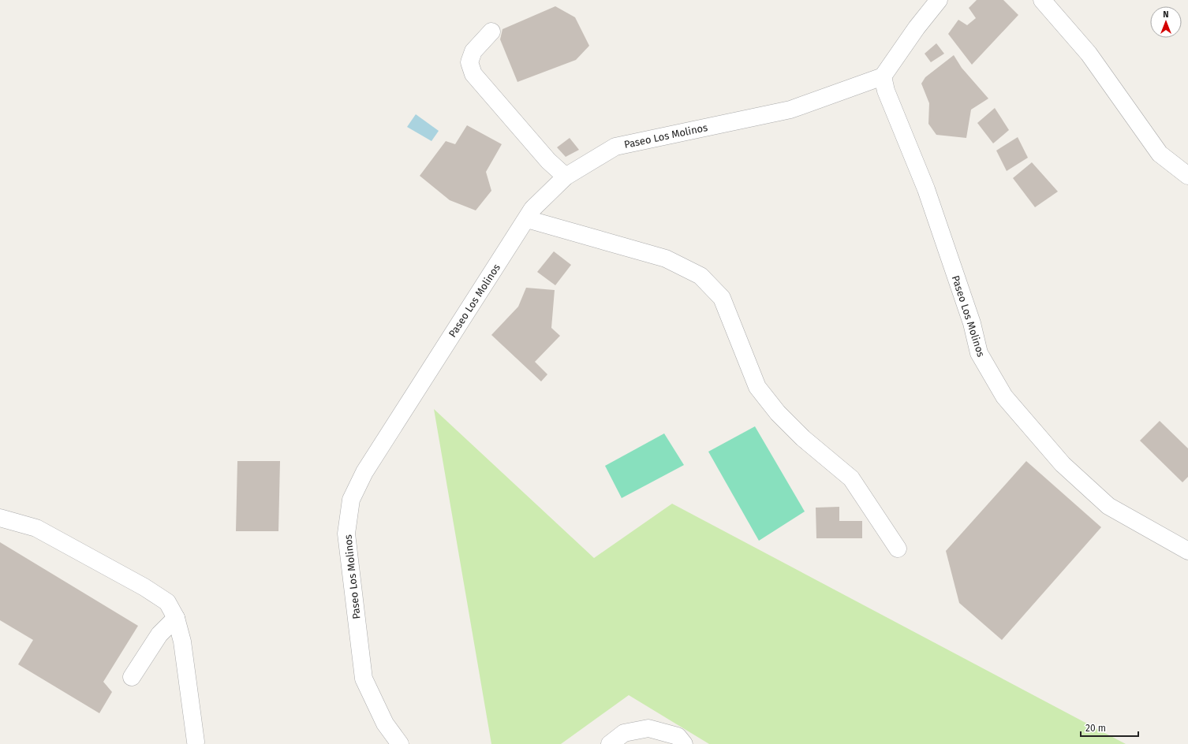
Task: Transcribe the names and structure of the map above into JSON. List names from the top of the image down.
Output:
{
  "streets": {
    "street": ["Paseo Los Molinos"]
  },
  "scale_bar": "20 m",
  "north": "top"
}
